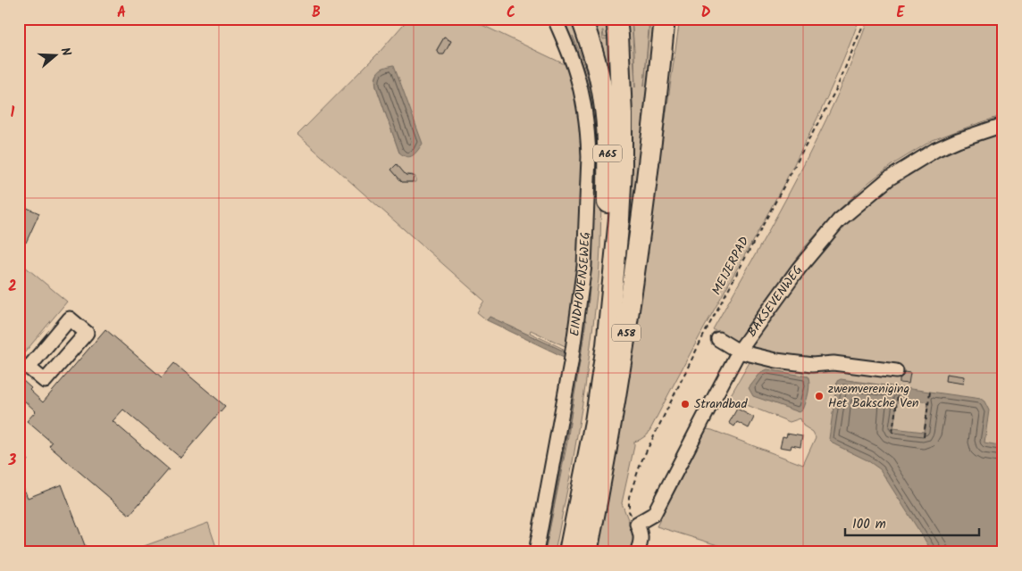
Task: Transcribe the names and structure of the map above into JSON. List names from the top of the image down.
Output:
{
  "streets": {
    "highway": ["A65", "A58"],
    "street": ["EINDHOVENSEWEG", "BAKSEVENWEG"],
    "path": ["MEIJERPAD"]
  },
  "crossings": [
    ["A65", "A58"],
    ["MEIJERPAD", "BAKSEVENWEG"]
  ],
  "places": ["zwemvereniging Het Baksche Ven", "Strandbad"],
  "scale_bar": "100 m",
  "north": "right",
  "grid": {
    "columns": [
      "A",
      "B",
      "C",
      "D",
      "E"
    ],
    "rows": ["1", "2", "3"]
  }
}
